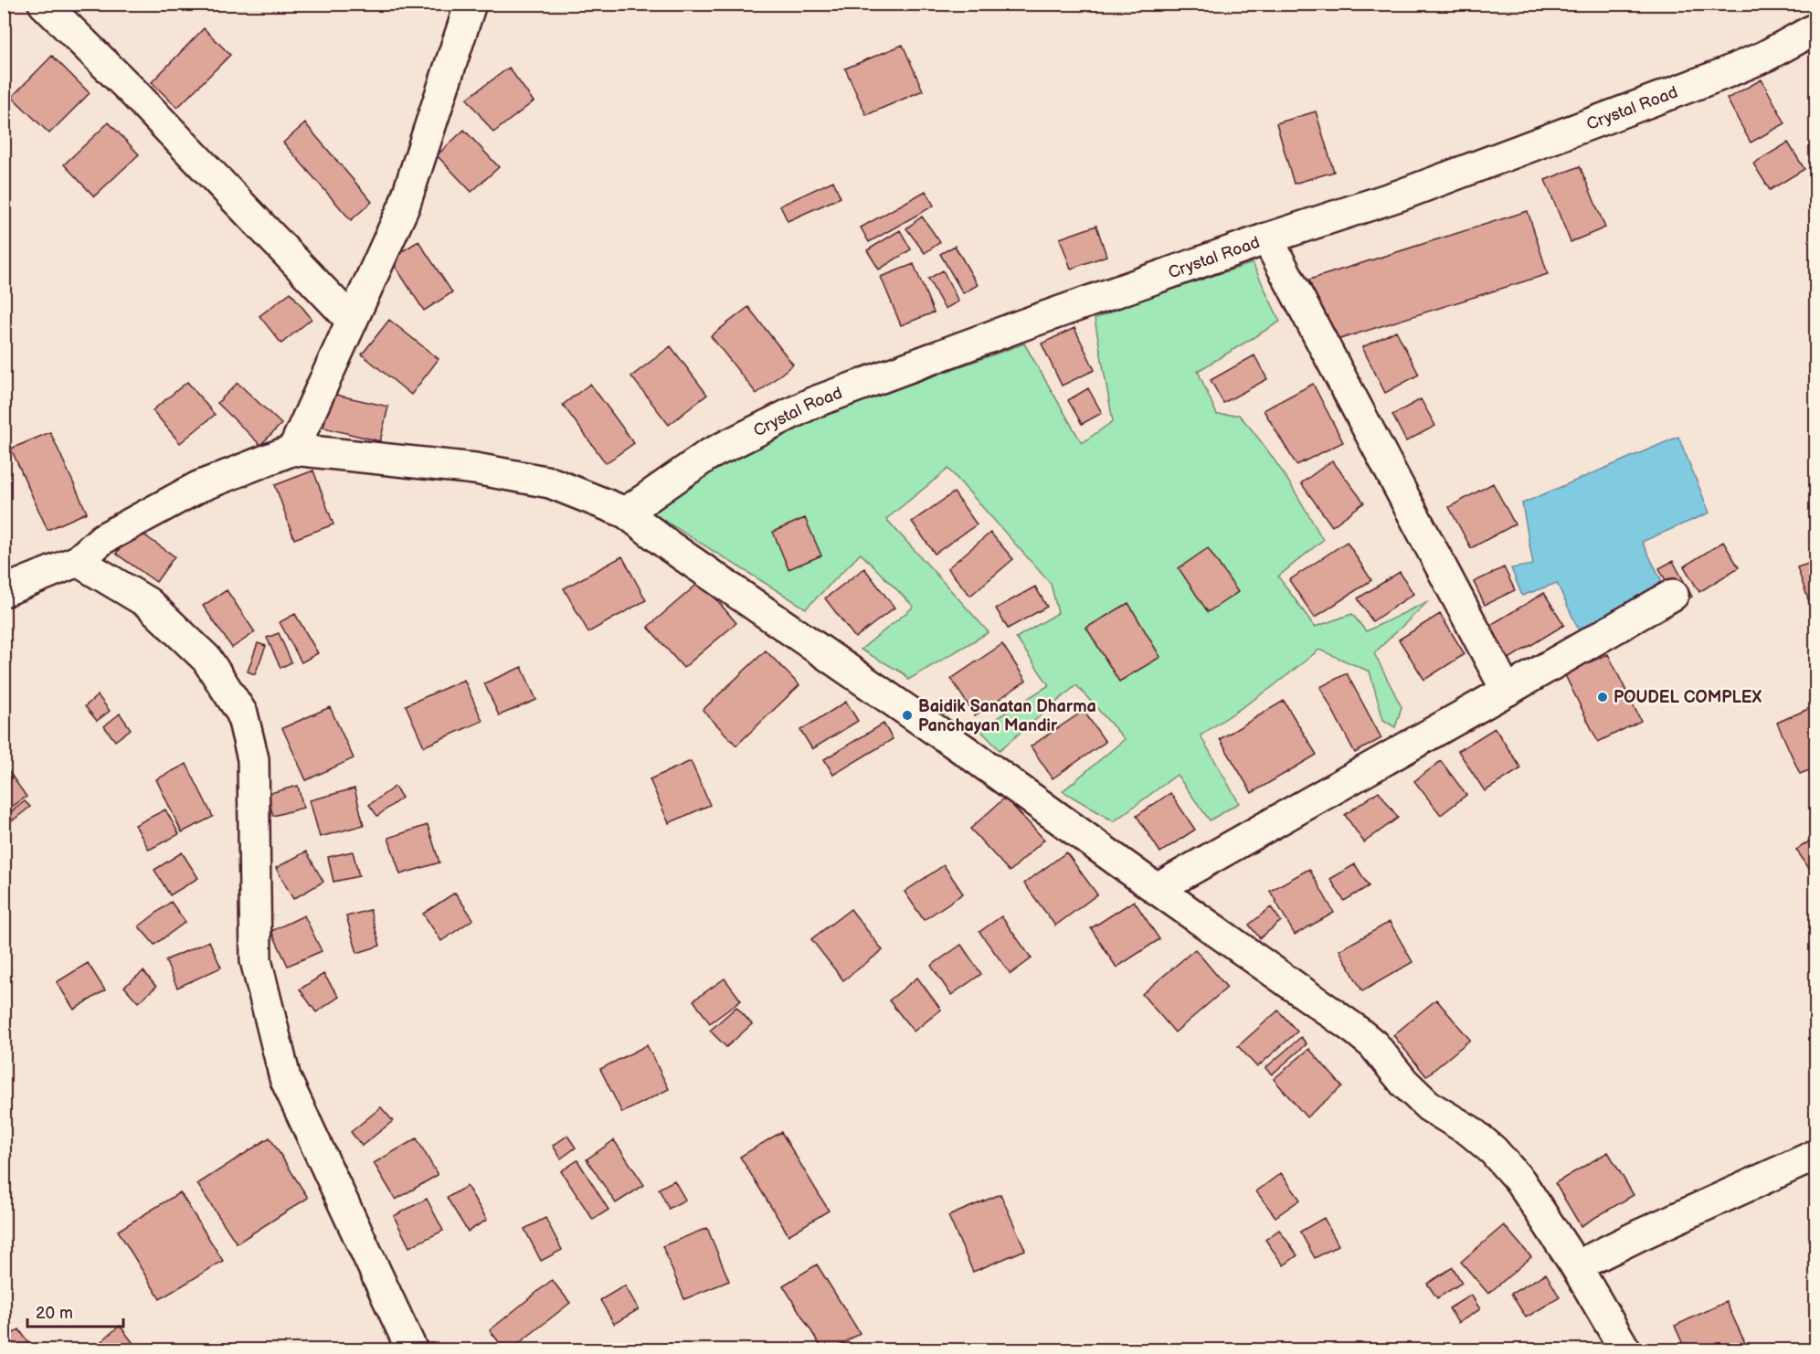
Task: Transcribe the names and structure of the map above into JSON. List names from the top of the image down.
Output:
{
  "streets": {
    "street": ["Crystal Road"]
  },
  "places": ["POUDEL COMPLEX", "Baidik Sanatan Dharma Panchayan Mandir"],
  "scale_bar": "20 m"
}
